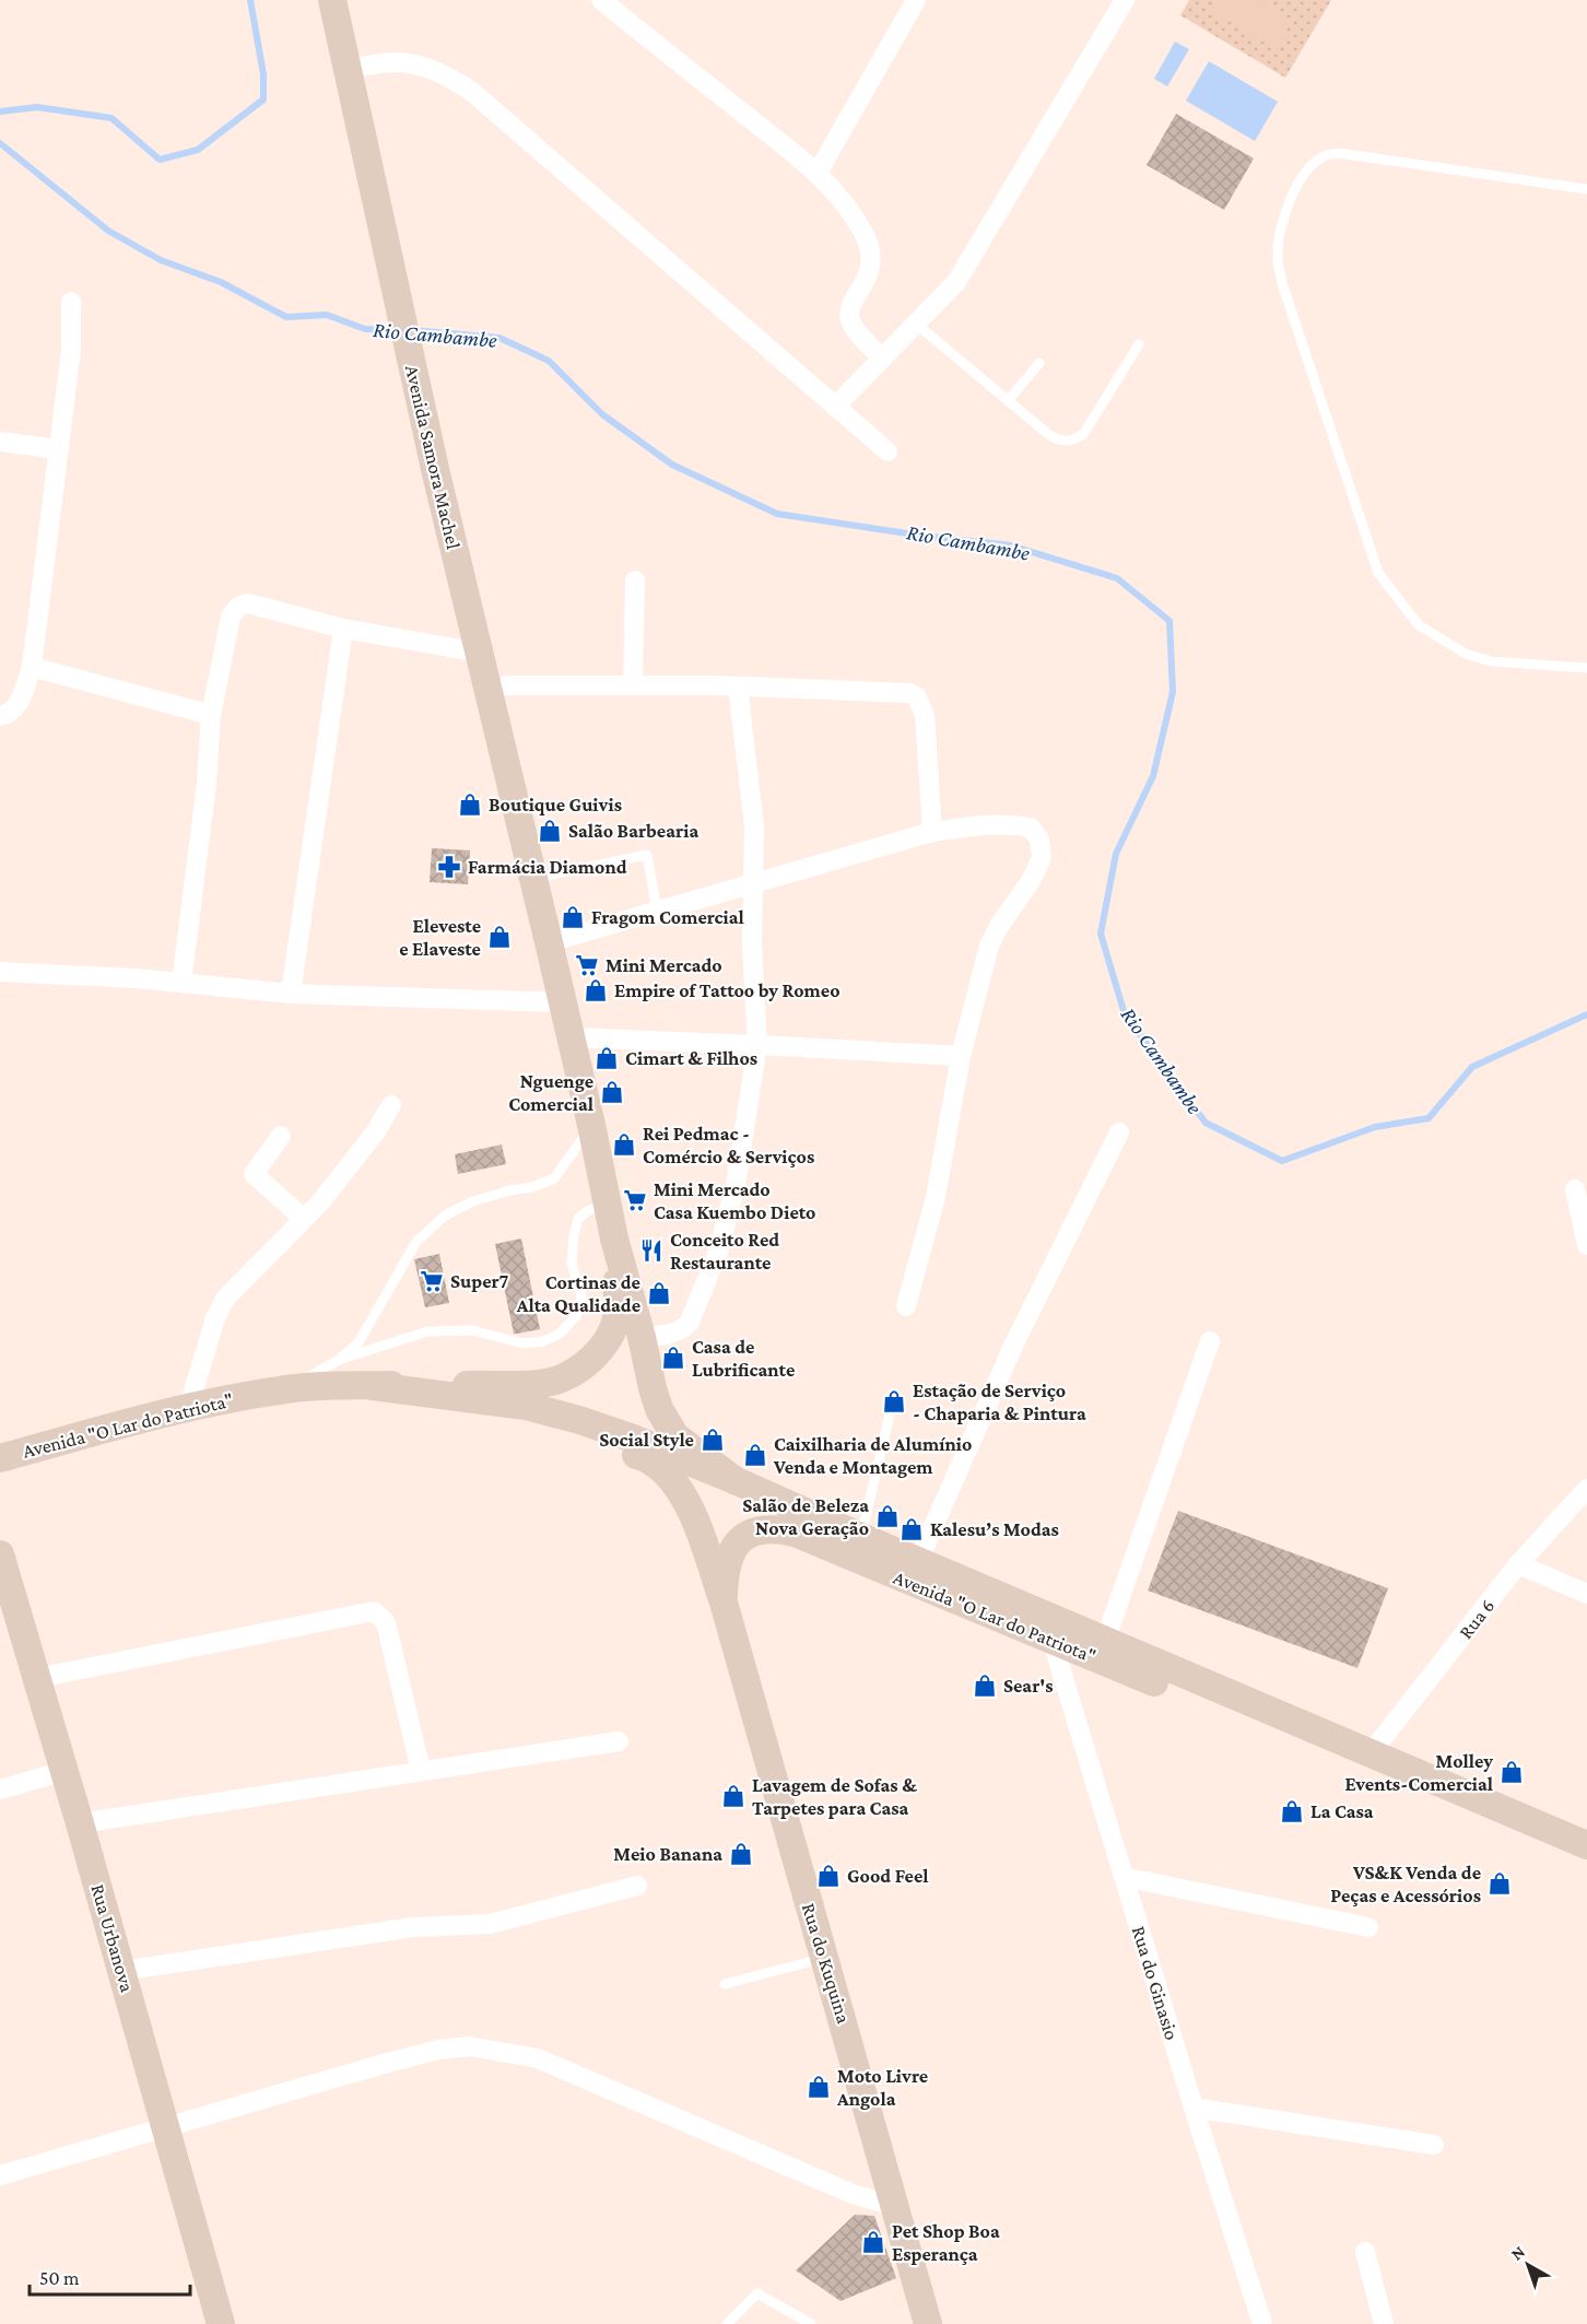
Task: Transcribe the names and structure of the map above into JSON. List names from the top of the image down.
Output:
{
  "streets": {
    "main road": [
      "Avenida Samora Machel",
      "Avenida \"O Lar do Patriota\"",
      "Rua Urbanova",
      "Rua do Kuquina"
    ],
    "street": ["Rua 6", "Rua do Ginasio"]
  },
  "crossings": [
    ["Avenida Samora Machel", "Avenida \"O Lar do Patriota\""],
    ["Avenida \"O Lar do Patriota\"", "Rua 6"],
    ["Avenida \"O Lar do Patriota\"", "Rua do Kuquina"],
    ["Avenida \"O Lar do Patriota\"", "Rua do Ginasio"]
  ],
  "water": ["Rio Cambambe"],
  "places": {
    "shop": [
      "Boutique Guivis",
      "Salão Barbearia",
      "Fragom Comercial",
      "Eleveste e Elaveste",
      "Empire of Tattoo by Romeo",
      "Cimart & Filhos",
      "Nguenge Comercial",
      "Rei Pedmac - Comércio & Serviços",
      "Cortinas de Alta Qualidade",
      "Casa de Lubrificante",
      "Estação de Serviço - Chaparia & Pintura",
      "Social Style",
      "Caixilharia de Alumínio Venda e Montagem",
      "Salão de Beleza Nova Geração",
      "Kalesu’s Modas",
      "Sear's",
      "Molley Events-Comercial",
      "Lavagem de Sofas & Tarpetes para Casa",
      "La Casa",
      "Meio Banana",
      "Good Feel",
      "VS&K Venda de Peças e Acessórios",
      "Moto Livre Angola",
      "Pet Shop Boa Esperança"
    ],
    "pharmacy": ["Farmácia Diamond"],
    "supermarket": ["Mini Mercado", "Mini Mercado Casa Kuembo Dieto", "Super7"],
    "restaurant": ["Conceito Red Restaurante"]
  },
  "scale_bar": "50 m",
  "north": "top left"
}
